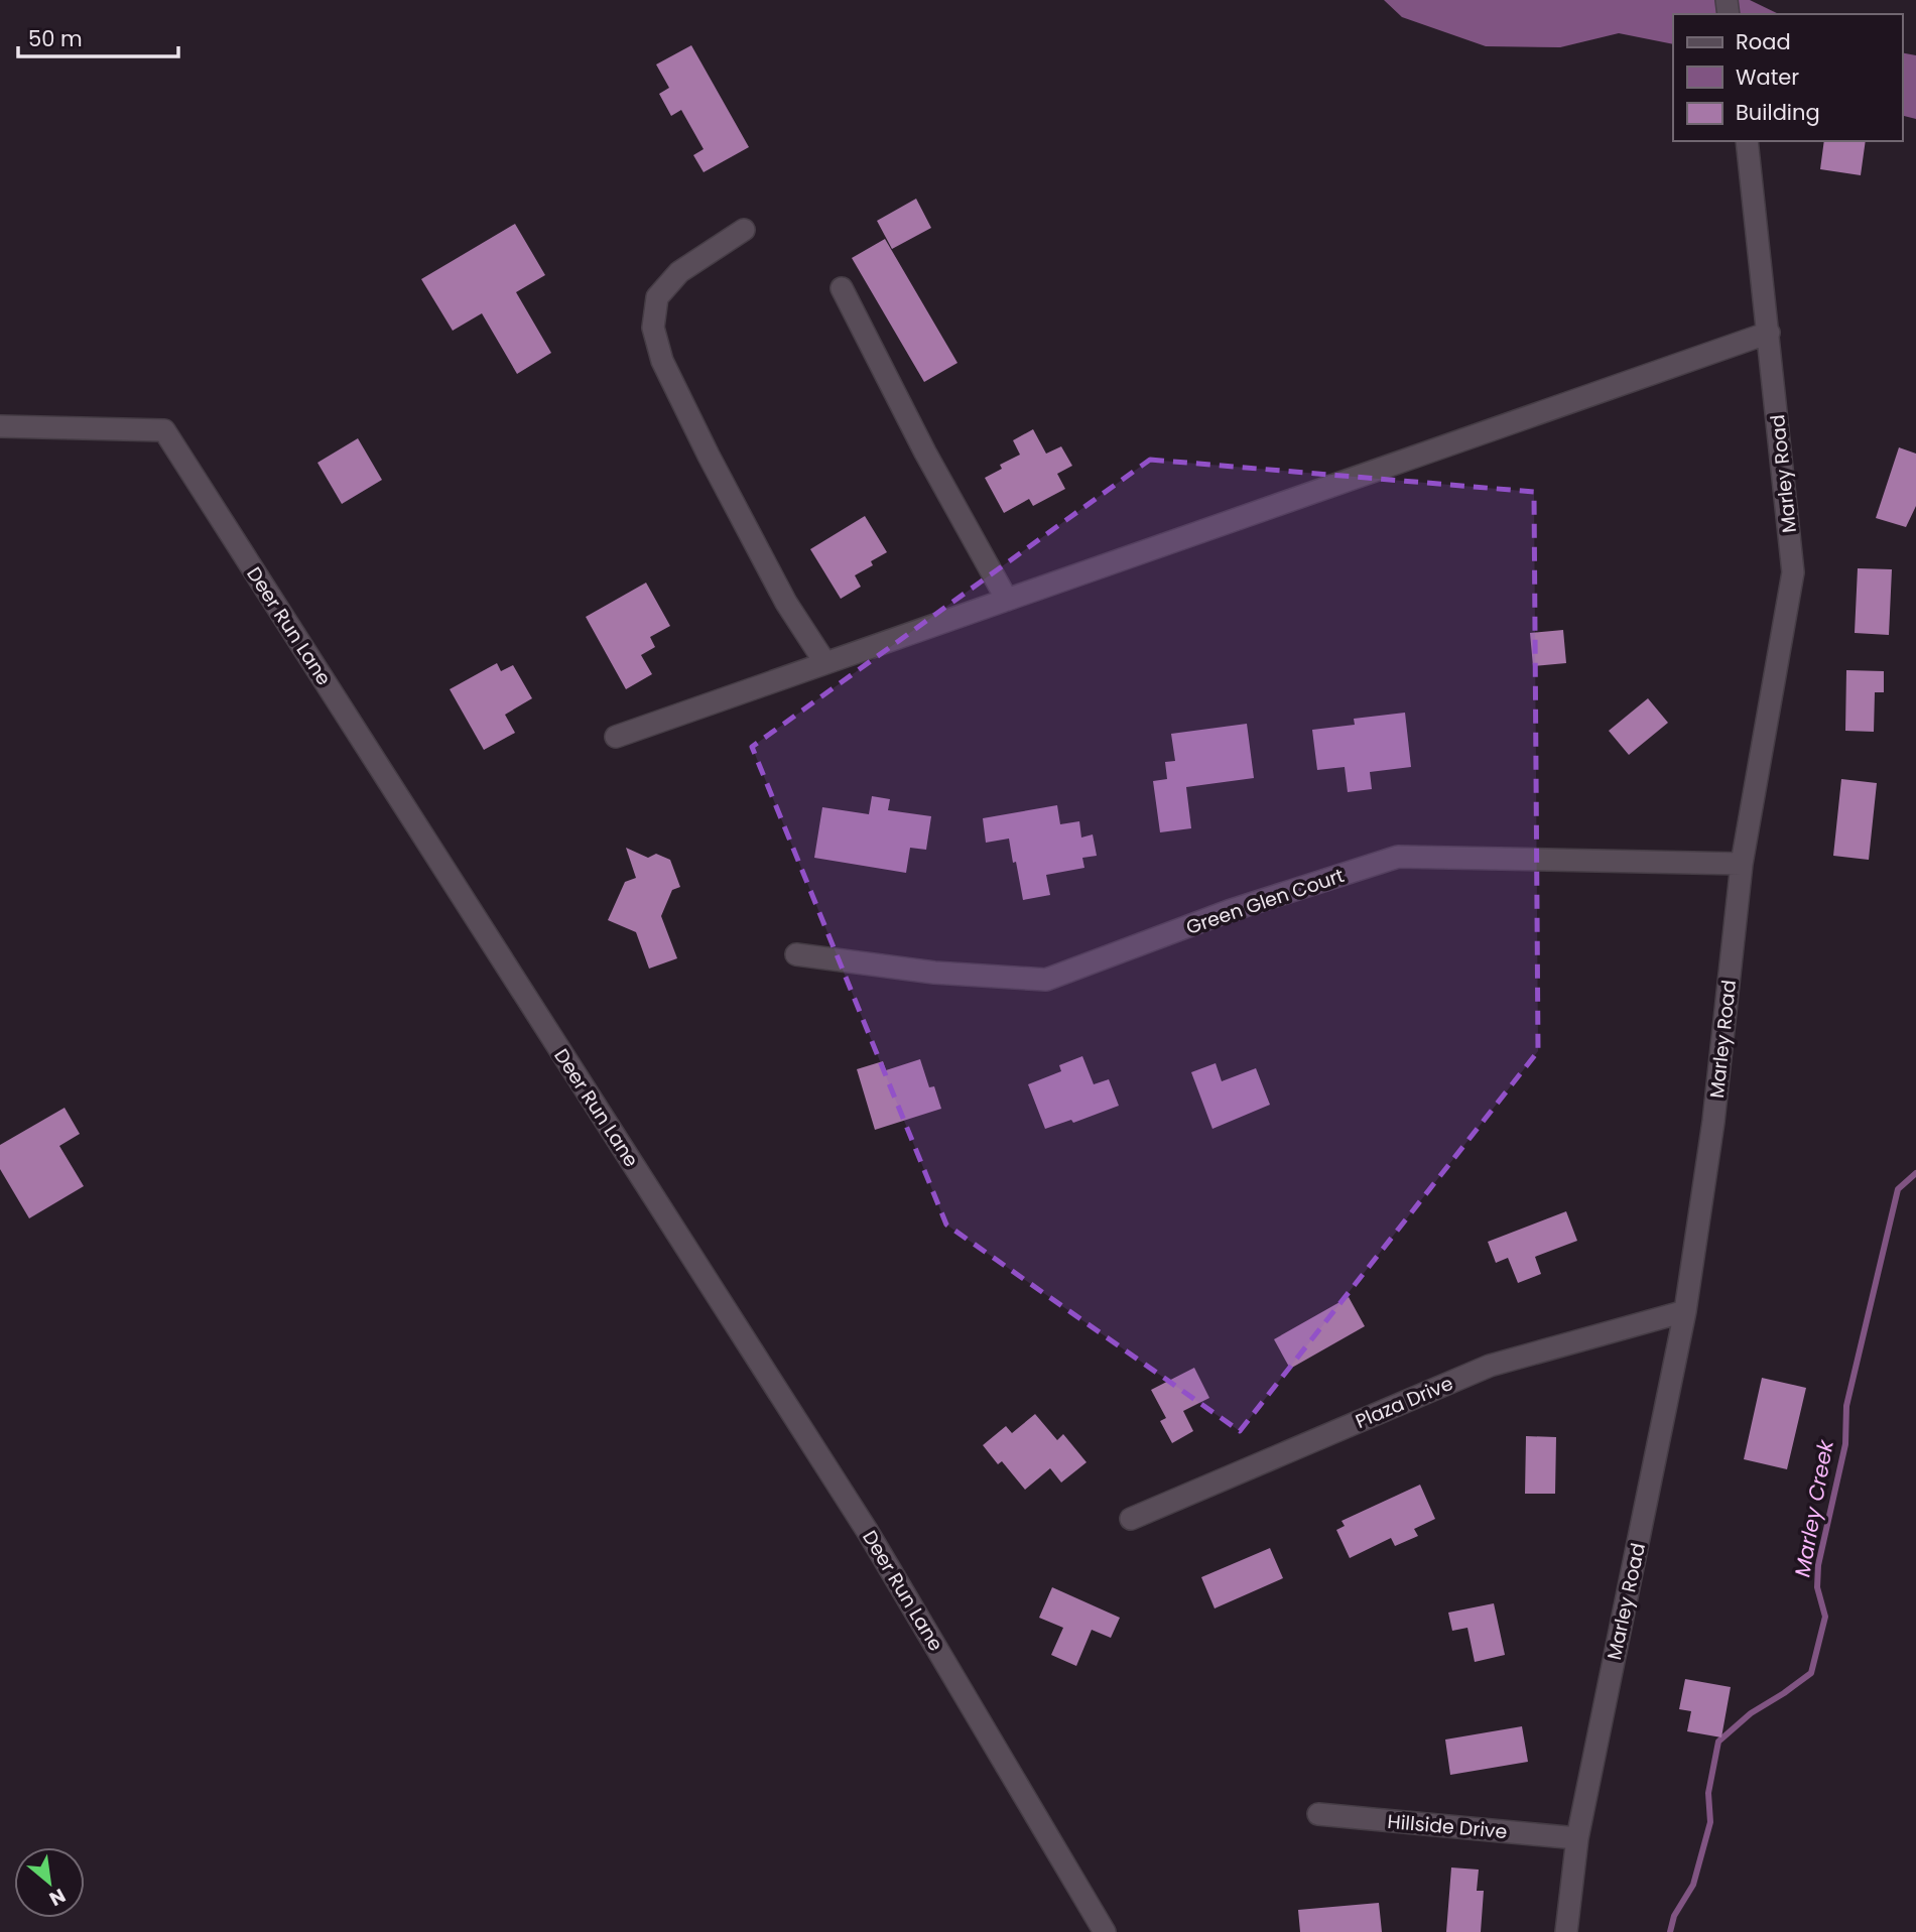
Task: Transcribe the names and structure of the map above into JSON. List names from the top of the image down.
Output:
{
  "streets": {
    "street": [
      "Marley Road",
      "Deer Run Lane",
      "Green Glen Court",
      "Plaza Drive",
      "Hillside Drive"
    ]
  },
  "crossings": [
    ["Marley Road", "Green Glen Court"],
    ["Marley Road", "Plaza Drive"],
    ["Marley Road", "Hillside Drive"]
  ],
  "water": ["Marley Creek"],
  "legend": ["Road", "Water", "Building"],
  "scale_bar": "50 m",
  "north": "bottom right"
}
